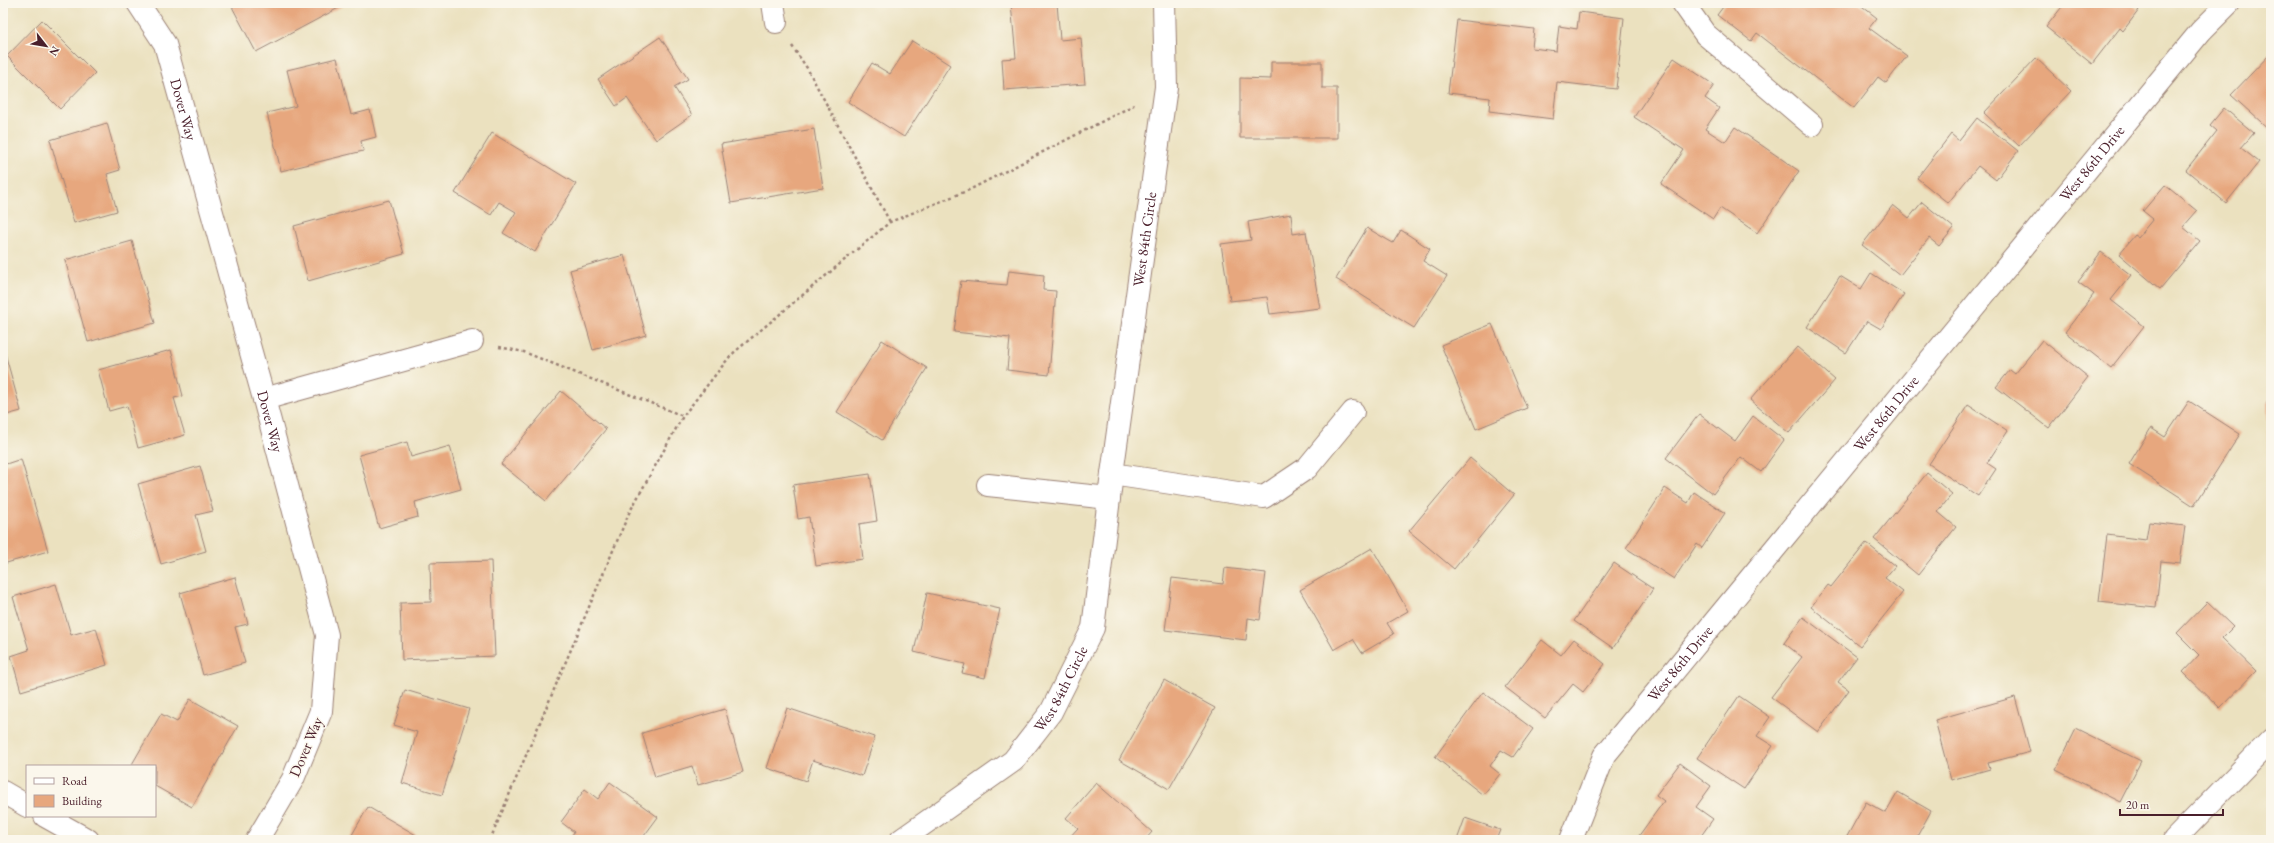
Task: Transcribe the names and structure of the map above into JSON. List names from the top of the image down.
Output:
{
  "streets": {
    "street": ["Dover Way", "West 86th Drive", "West 84th Circle"]
  },
  "legend": ["Road", "Building"],
  "scale_bar": "20 m",
  "north": "bottom right"
}
